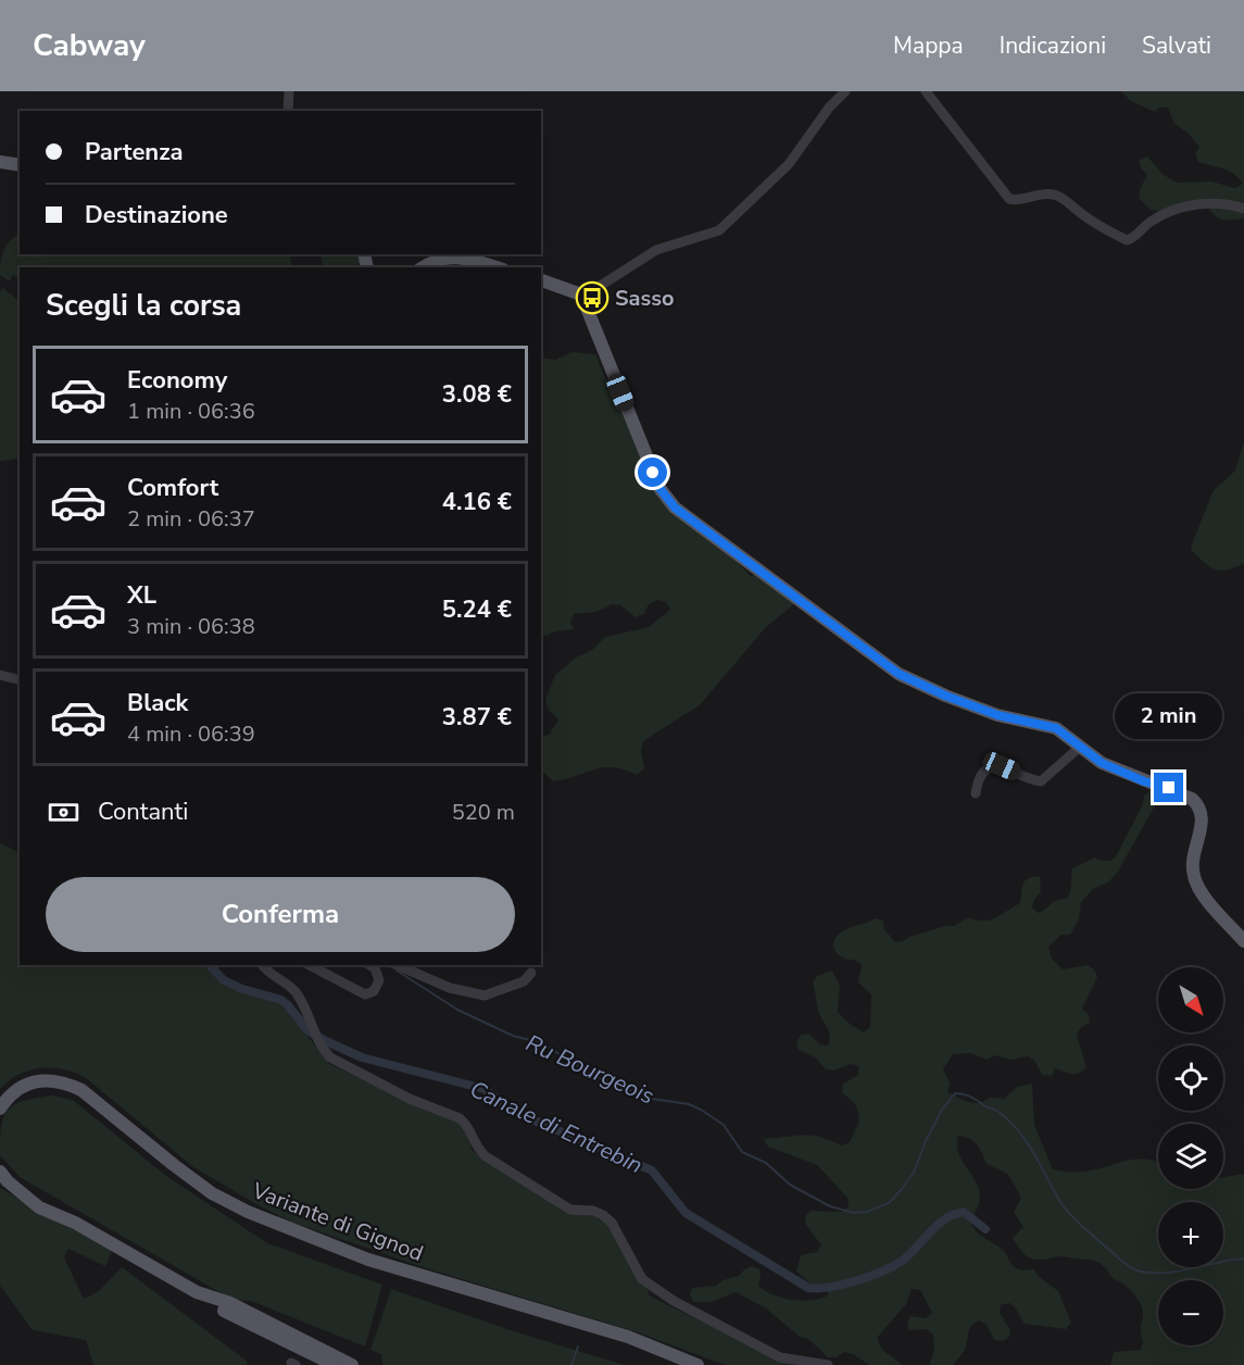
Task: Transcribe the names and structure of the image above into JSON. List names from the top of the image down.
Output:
{
  "streets": {
    "main road": ["Variante di Gignod"]
  },
  "water": ["Ru Bourgeois", "Canale di Entrebin"],
  "places": {
    "bus stop": ["Sasso"]
  },
  "north": "bottom right",
  "page": {
    "header": "Cabway",
    "nav": ["Mappa", "Indicazioni", "Salvati"],
    "banner": ["Partenza", "Destinazione"],
    "heading": "Scegli la corsa",
    "list": [
      {
        "name": "Economy",
        "note": "1 min · 06:36",
        "value": "3.08 €"
      },
      {
        "name": "Comfort",
        "note": "2 min · 06:37",
        "value": "4.16 €"
      },
      {
        "name": "XL",
        "note": "3 min · 06:38",
        "value": "5.24 €"
      },
      {
        "name": "Black",
        "note": "4 min · 06:39",
        "value": "3.87 €"
      }
    ],
    "bubble": "2 min",
    "pay": ["Contanti", "520 m"],
    "buttons": "Conferma",
    "map_buttons": ["+", "−"]
  }
}
